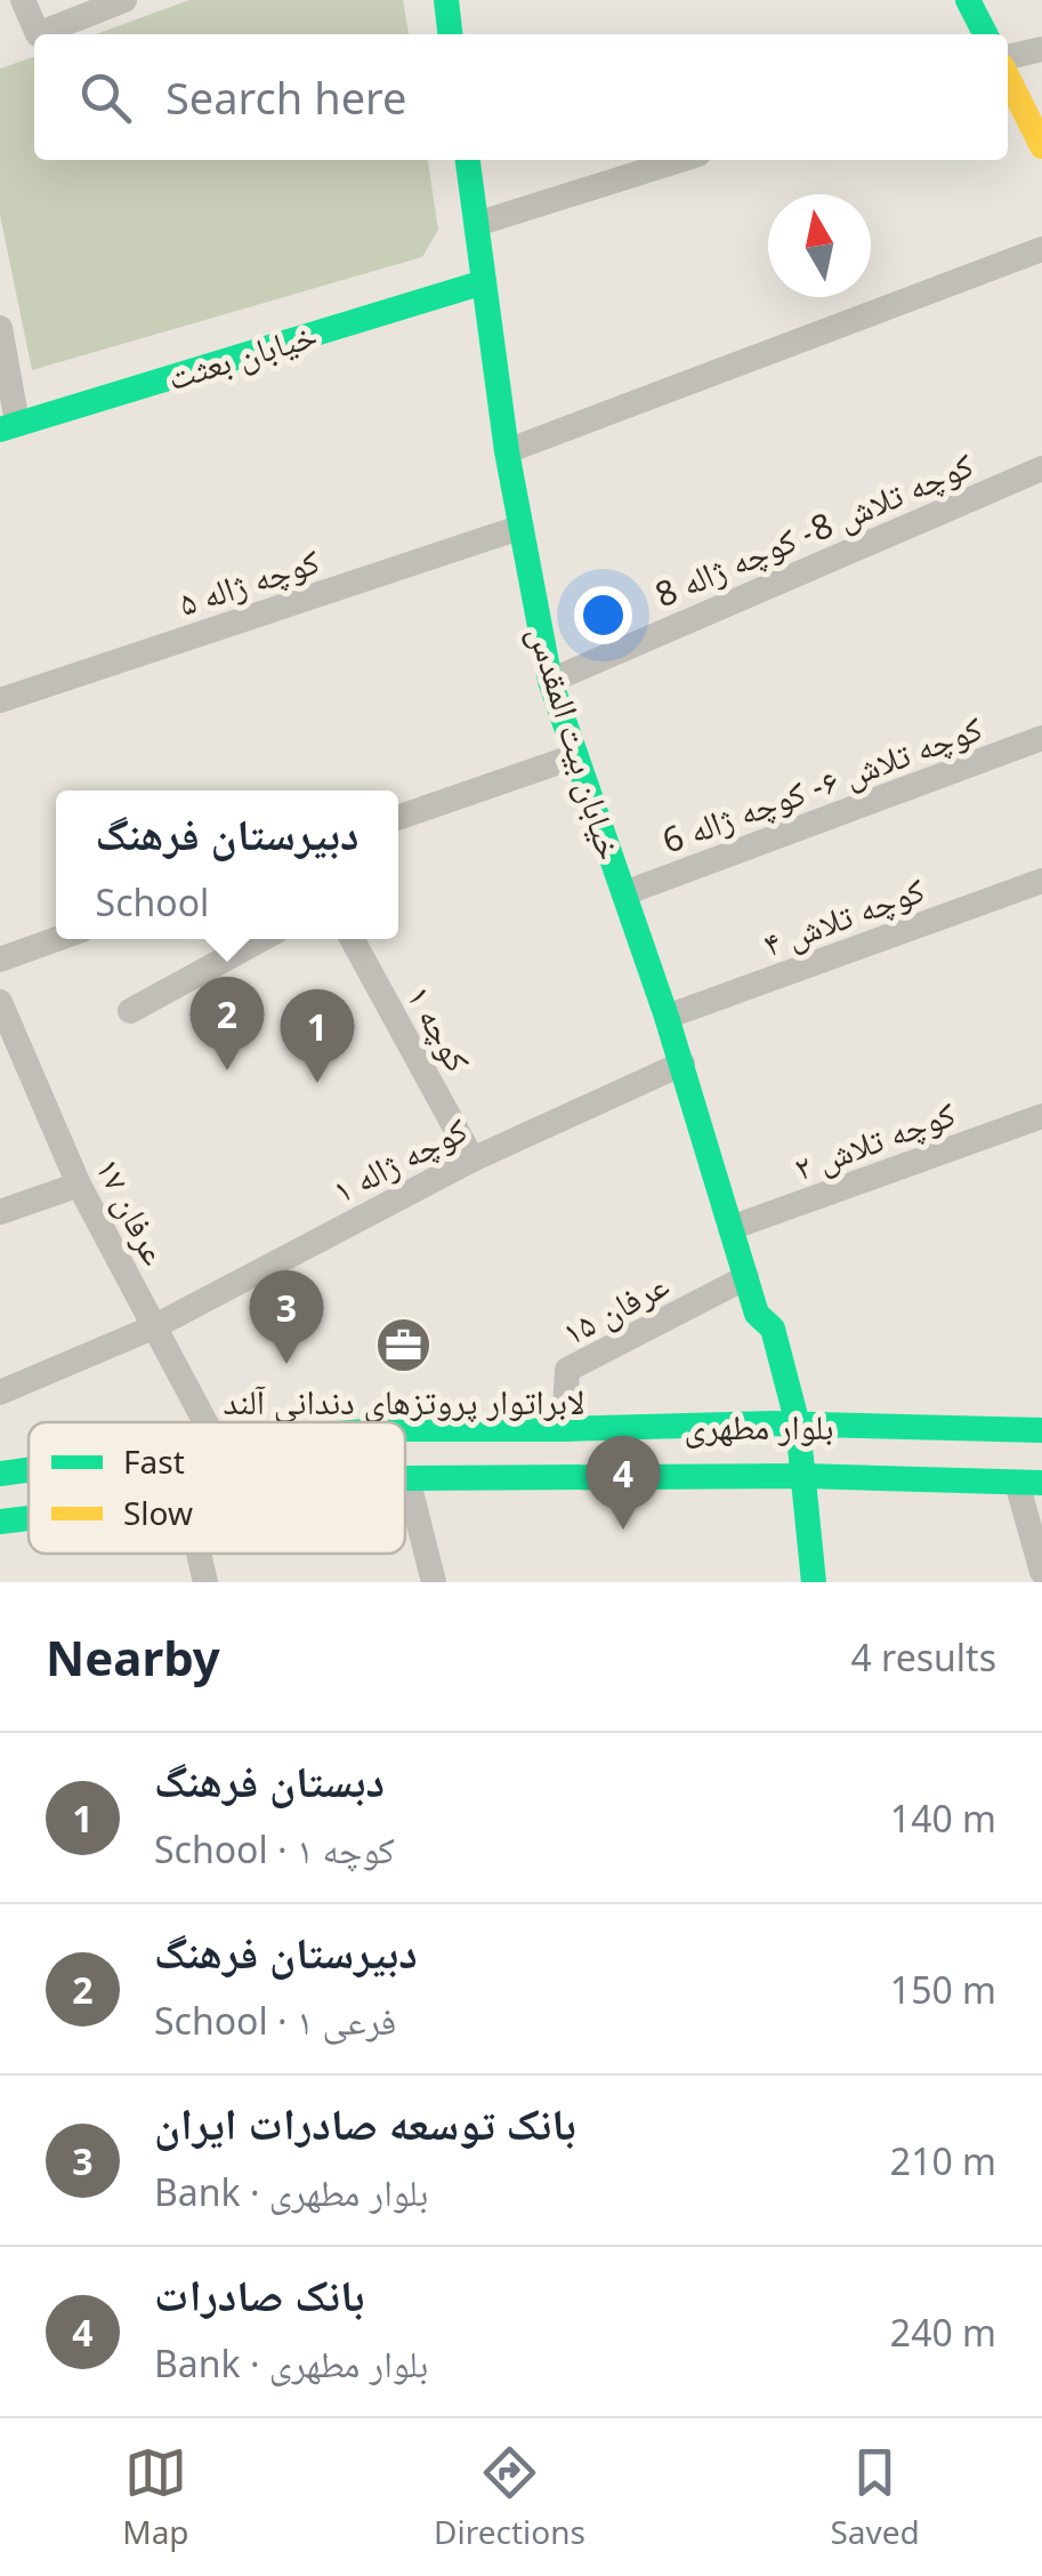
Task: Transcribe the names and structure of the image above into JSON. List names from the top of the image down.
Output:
{
  "streets": {
    "street": [
      "خیابان بعثت",
      "کوچه تلاش 8- کوچه ژاله 8",
      "کوچه ژاله ۵",
      "خیابان بیت المقدس",
      "کوچه تلاش ۶- کوچه ژاله 6",
      "کوچه تلاش ۴",
      "کوچه ۱",
      "کوچه تلاش ۲",
      "کوچه ژاله ۱",
      "عرفان ۱۷",
      "عرفان ۱۵",
      "بلوار مطهری"
    ]
  },
  "crossings": [
    ["خیابان بعثت", "خیابان بیت المقدس"],
    ["کوچه تلاش 8- کوچه ژاله 8", "خیابان بیت المقدس"],
    ["کوچه ژاله ۵", "خیابان بیت المقدس"],
    ["خیابان بیت المقدس", "کوچه تلاش ۶- کوچه ژاله 6"],
    ["خیابان بیت المقدس", "کوچه تلاش ۴"],
    ["خیابان بیت المقدس", "کوچه تلاش ۲"],
    ["خیابان بیت المقدس", "کوچه ژاله ۱"],
    ["خیابان بیت المقدس", "عرفان ۱۵"],
    ["خیابان بیت المقدس", "بلوار مطهری"],
    ["کوچه ۱", "کوچه ژاله ۱"],
    ["کوچه ژاله ۱", "عرفان ۱۷"],
    ["عرفان ۱۵", "بلوار مطهری"]
  ],
  "places": {
    "office": ["لابراتوار پروتزهای دندانی آلند"]
  },
  "legend": ["Fast", "Slow"],
  "north": "top",
  "page": {
    "search": "Search here",
    "popup": ["دبیرستان فرهنگ", "School"],
    "pins": [
      "2",
      "1",
      "3",
      "4"
    ],
    "heading": ["Nearby", "4 results"],
    "list": [
      {
        "mark": "1",
        "name": "دبستان فرهنگ",
        "note": "School · کوچه ۱",
        "value": "140 m"
      },
      {
        "mark": "2",
        "name": "دبیرستان فرهنگ",
        "note": "School · فرعی ۱",
        "value": "150 m"
      },
      {
        "mark": "3",
        "name": "بانک توسعه صادرات ایران",
        "note": "Bank · بلوار مطهری",
        "value": "210 m"
      },
      {
        "mark": "4",
        "name": "بانک صادرات",
        "note": "Bank · بلوار مطهری",
        "value": "240 m"
      }
    ],
    "nav": ["Map", "Directions", "Saved"]
  }
}
